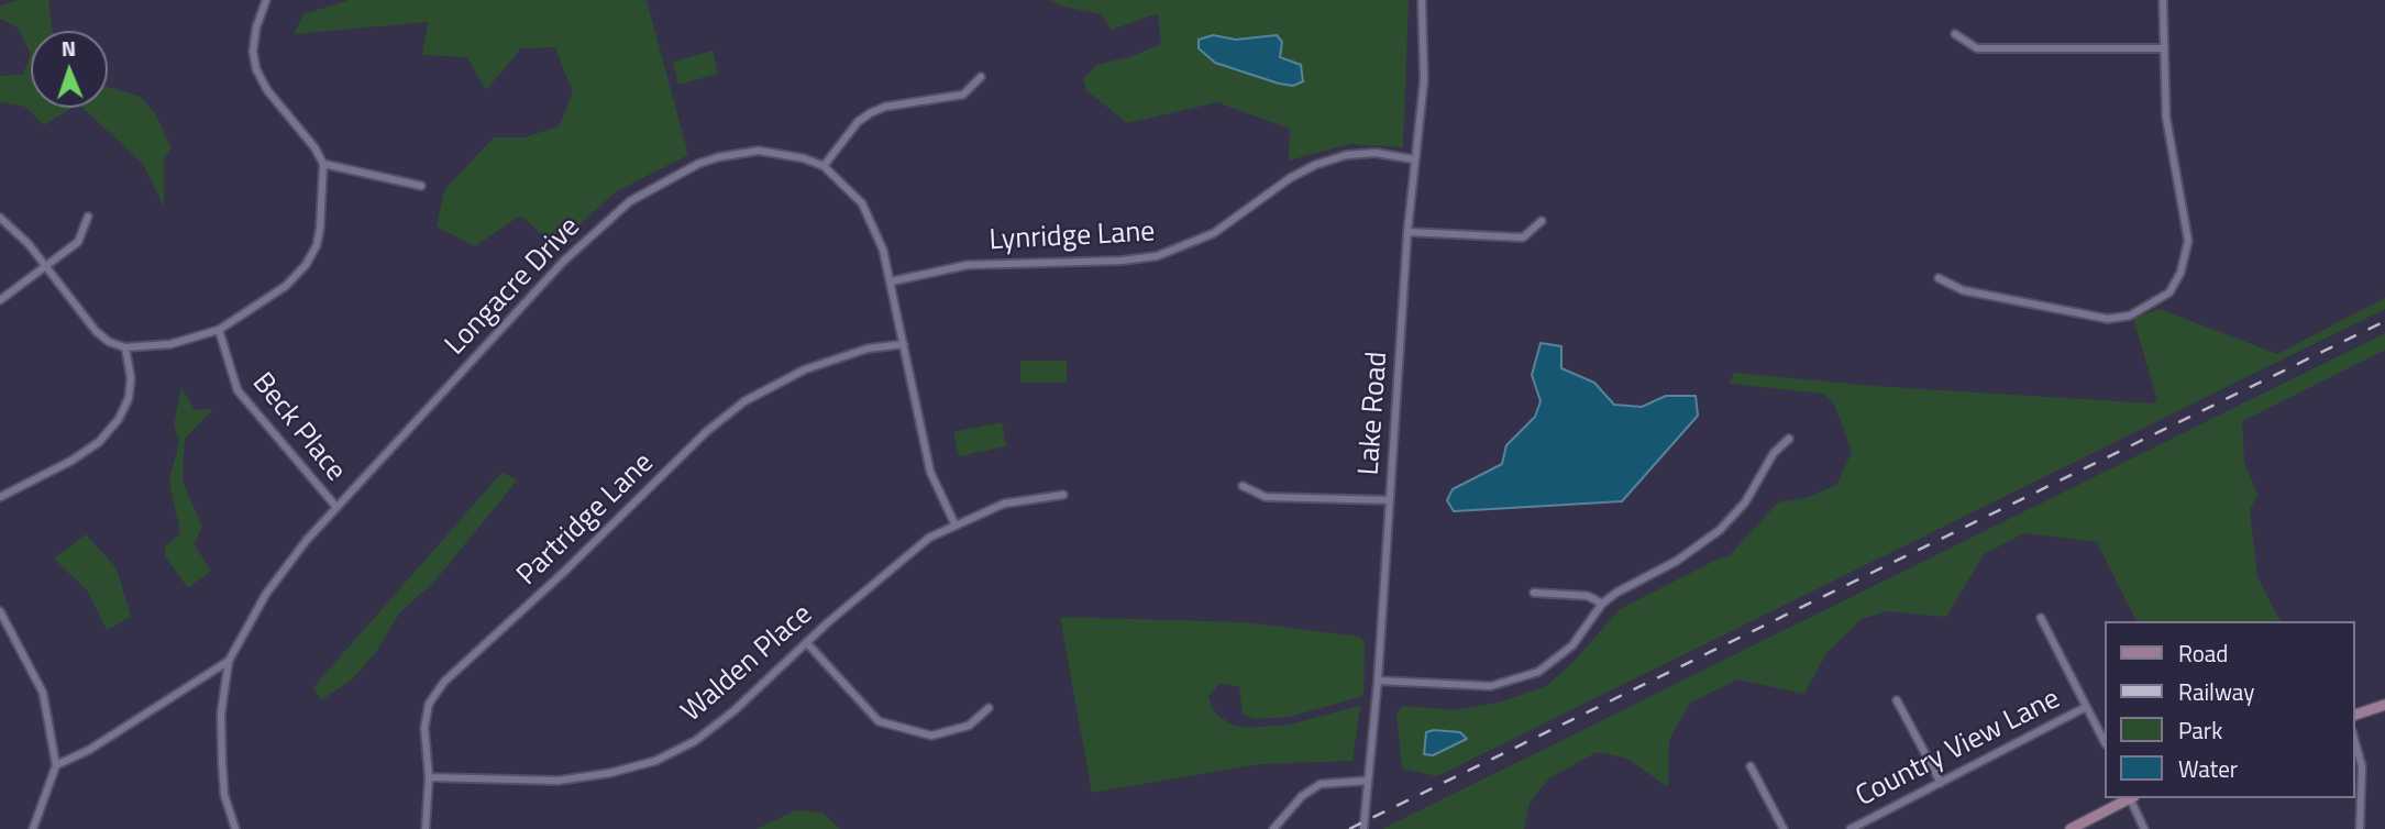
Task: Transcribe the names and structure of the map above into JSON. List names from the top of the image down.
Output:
{
  "streets": {
    "street": [
      "Lynridge Lane",
      "Longacre Drive",
      "Lake Road",
      "Beck Place",
      "Partridge Lane",
      "Walden Place",
      "Country View Lane"
    ]
  },
  "crossings": [
    ["Lynridge Lane", "Longacre Drive"],
    ["Lynridge Lane", "Lake Road"],
    ["Longacre Drive", "Beck Place"],
    ["Longacre Drive", "Partridge Lane"],
    ["Longacre Drive", "Walden Place"],
    ["Partridge Lane", "Walden Place"]
  ],
  "legend": [
    "Road",
    "Railway",
    "Park",
    "Water"
  ],
  "north": "top"
}
